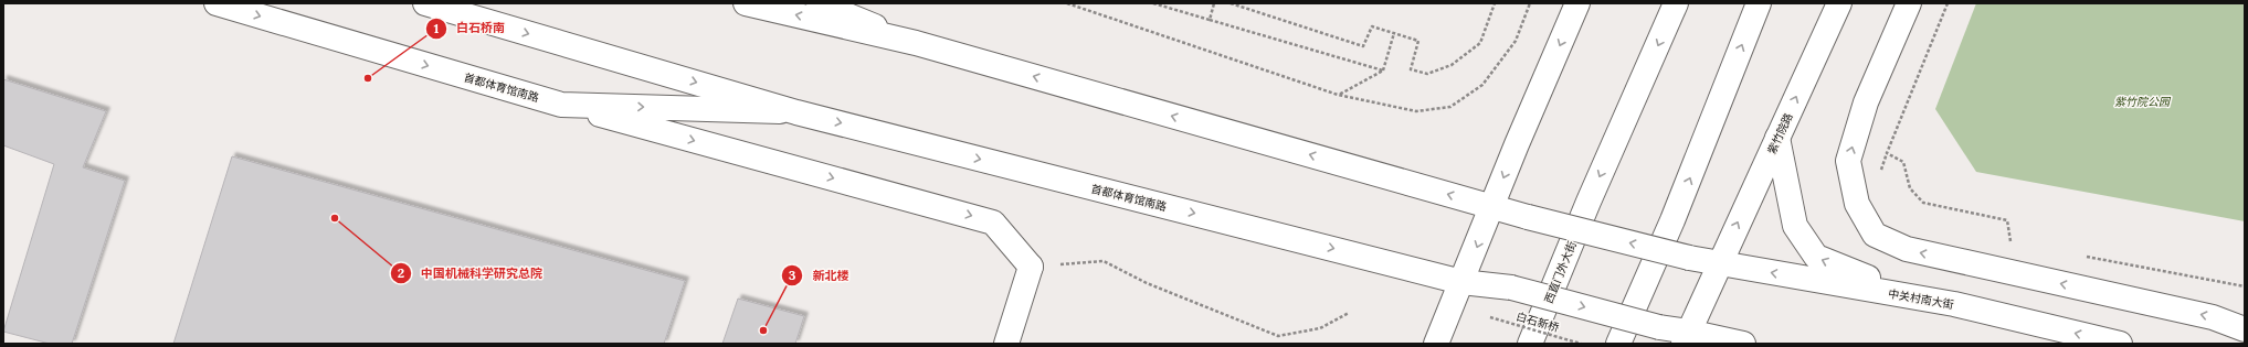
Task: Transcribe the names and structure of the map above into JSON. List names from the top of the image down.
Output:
{
  "streets": {
    "main road": [
      "首都体育馆南路",
      "紫竹院路",
      "西直门外大街",
      "中关村南大街"
    ],
    "path": ["白石新桥"]
  },
  "crossings": [
    ["首都体育馆南路", "紫竹院路"],
    ["紫竹院路", "中关村南大街"]
  ],
  "one_way": ["中关村南大街"],
  "parks": ["紫竹院公园"],
  "places": ["白石桥南", "中国机械科学研究总院", "新北楼"]
}
